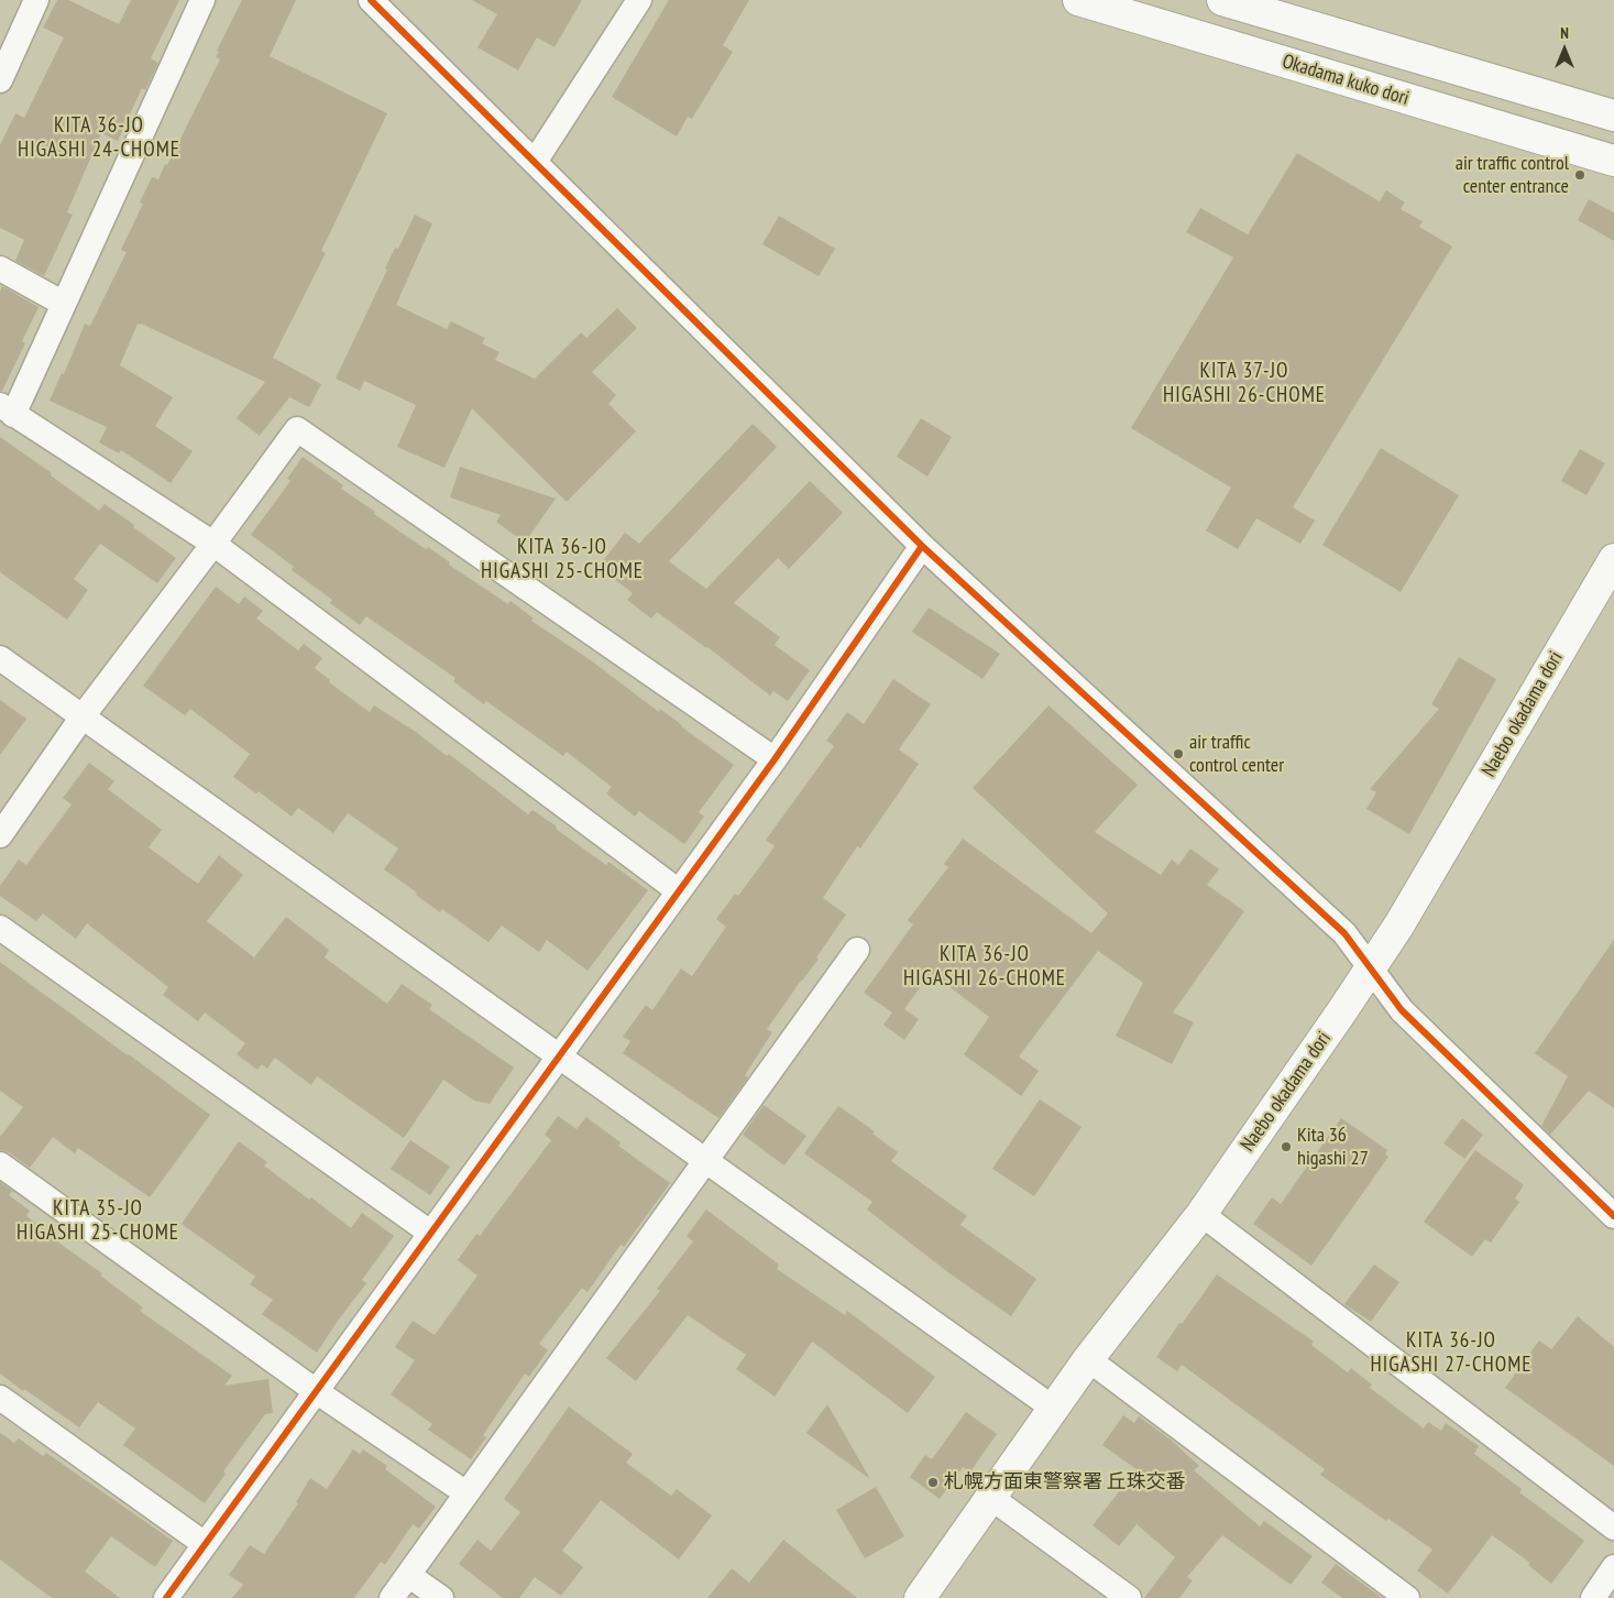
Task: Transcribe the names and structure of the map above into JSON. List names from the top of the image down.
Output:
{
  "streets": {
    "main road": ["Okadama kuko dori", "Naebo okadama dori"]
  },
  "districts": [
    "KITA 36-JO HIGASHI 24-CHOME",
    "KITA 37-JO HIGASHI 26-CHOME",
    "KITA 36-JO HIGASHI 25-CHOME",
    "KITA 36-JO HIGASHI 26-CHOME",
    "KITA 35-JO HIGASHI 25-CHOME",
    "KITA 36-JO HIGASHI 27-CHOME"
  ],
  "places": [
    "air traffic control center entrance",
    "air traffic control center",
    "Kita 36 higashi 27",
    "札幌方面東警察署 丘珠交番"
  ],
  "north": "top"
}
